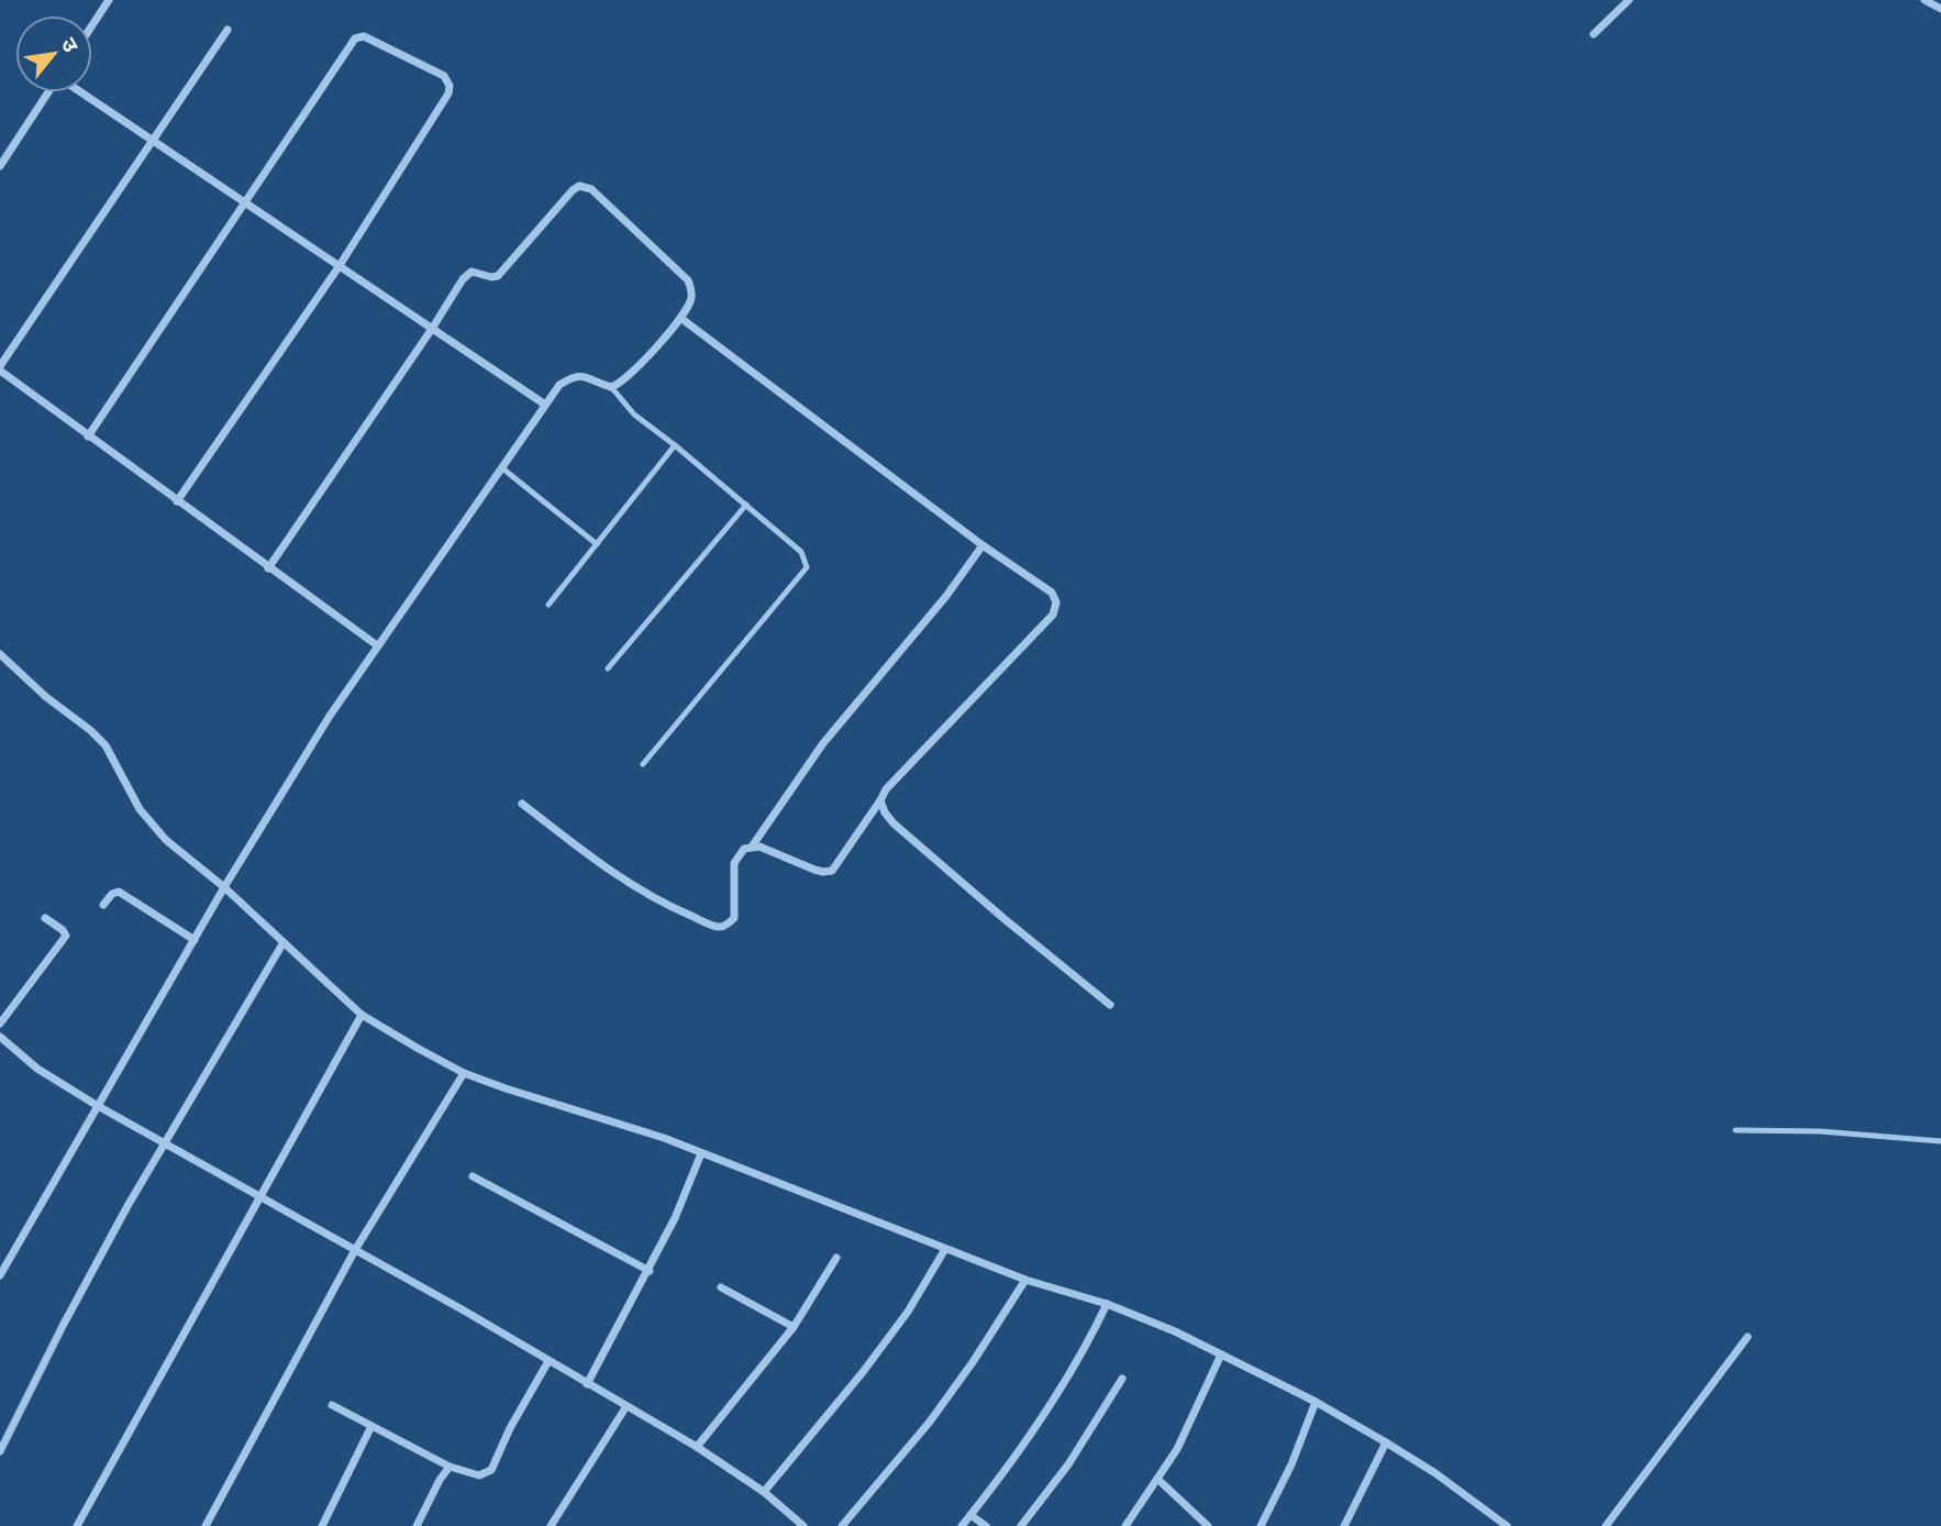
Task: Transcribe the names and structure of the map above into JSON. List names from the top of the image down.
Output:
{
  "north": "top right"
}
